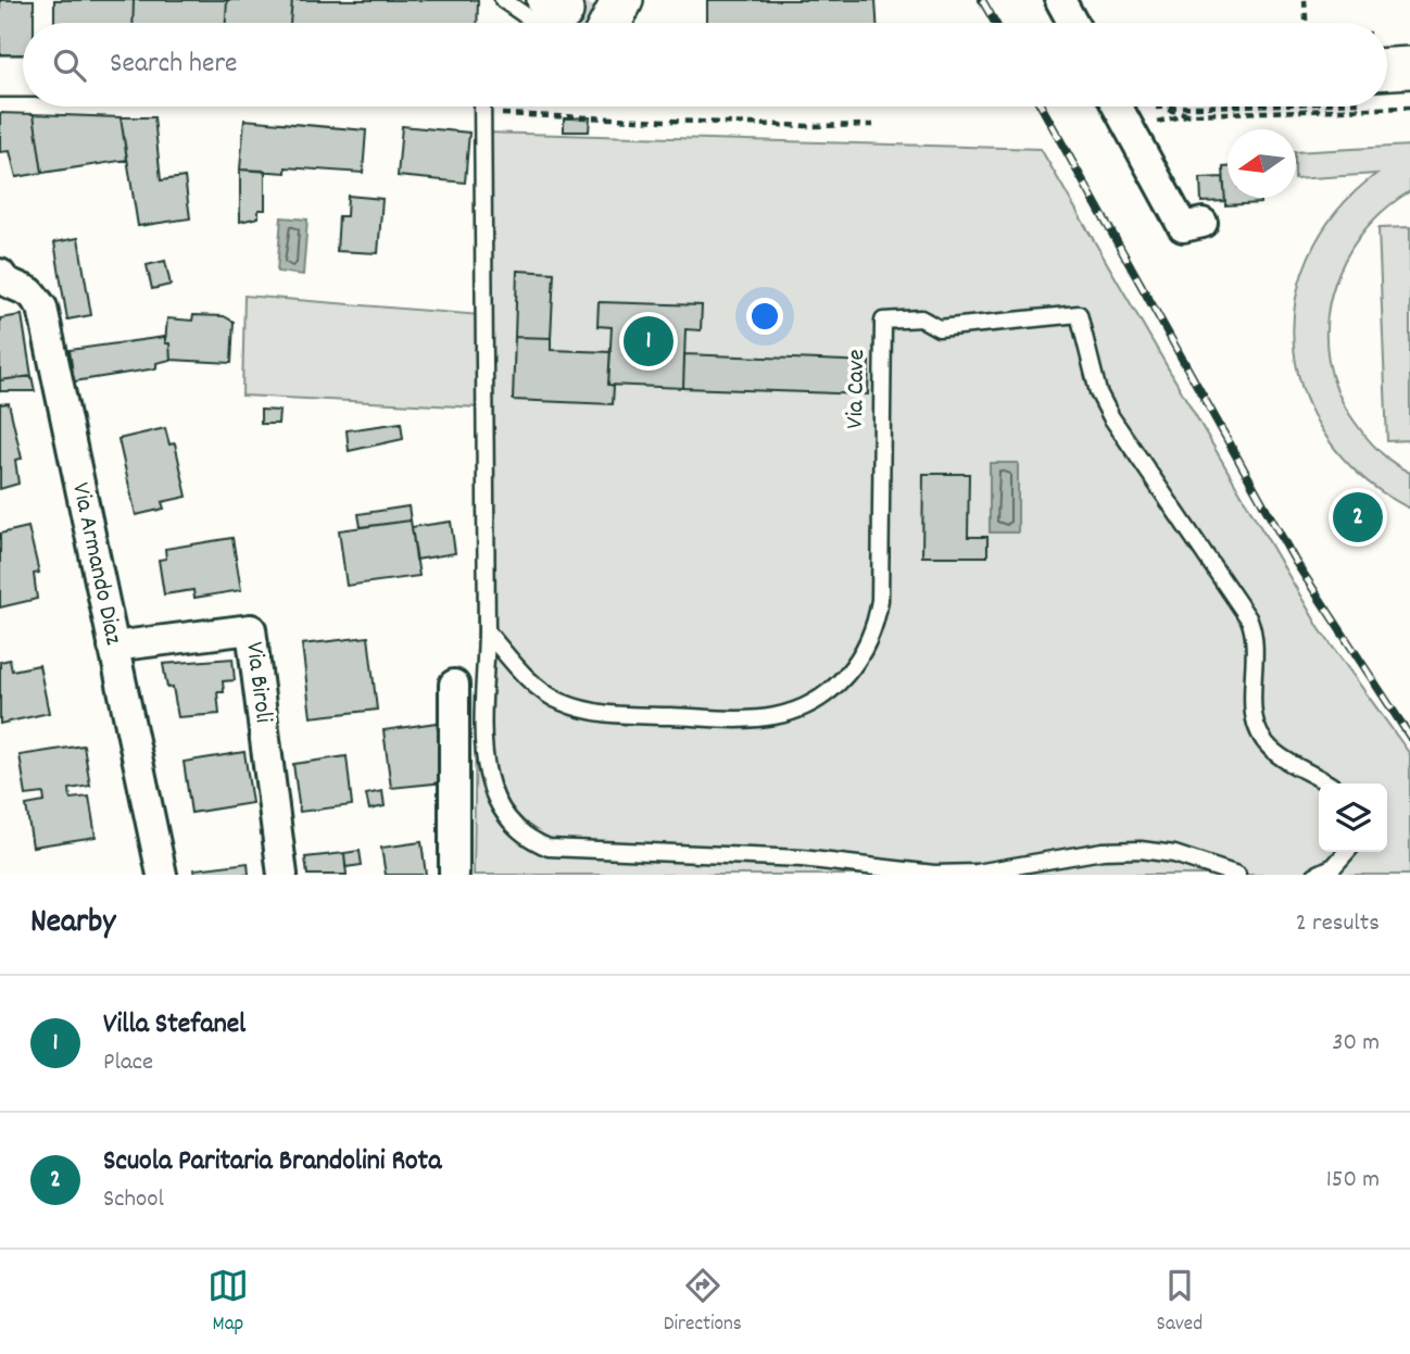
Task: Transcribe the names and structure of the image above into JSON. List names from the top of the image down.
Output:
{
  "streets": {
    "street": ["Via Armando Diaz", "Via Biroli"],
    "lane": ["Via Cave"]
  },
  "crossings": [
    ["Via Armando Diaz", "Via Biroli"]
  ],
  "north": "left",
  "page": {
    "search": "Search here",
    "pins": ["1", "2"],
    "heading": ["Nearby", "2 results"],
    "list": [
      {
        "mark": "1",
        "name": "Villa Stefanel",
        "note": "Place",
        "value": "30 m"
      },
      {
        "mark": "2",
        "name": "Scuola Paritaria Brandolini Rota",
        "note": "School",
        "value": "150 m"
      }
    ],
    "nav": ["Map", "Directions", "Saved"]
  }
}
